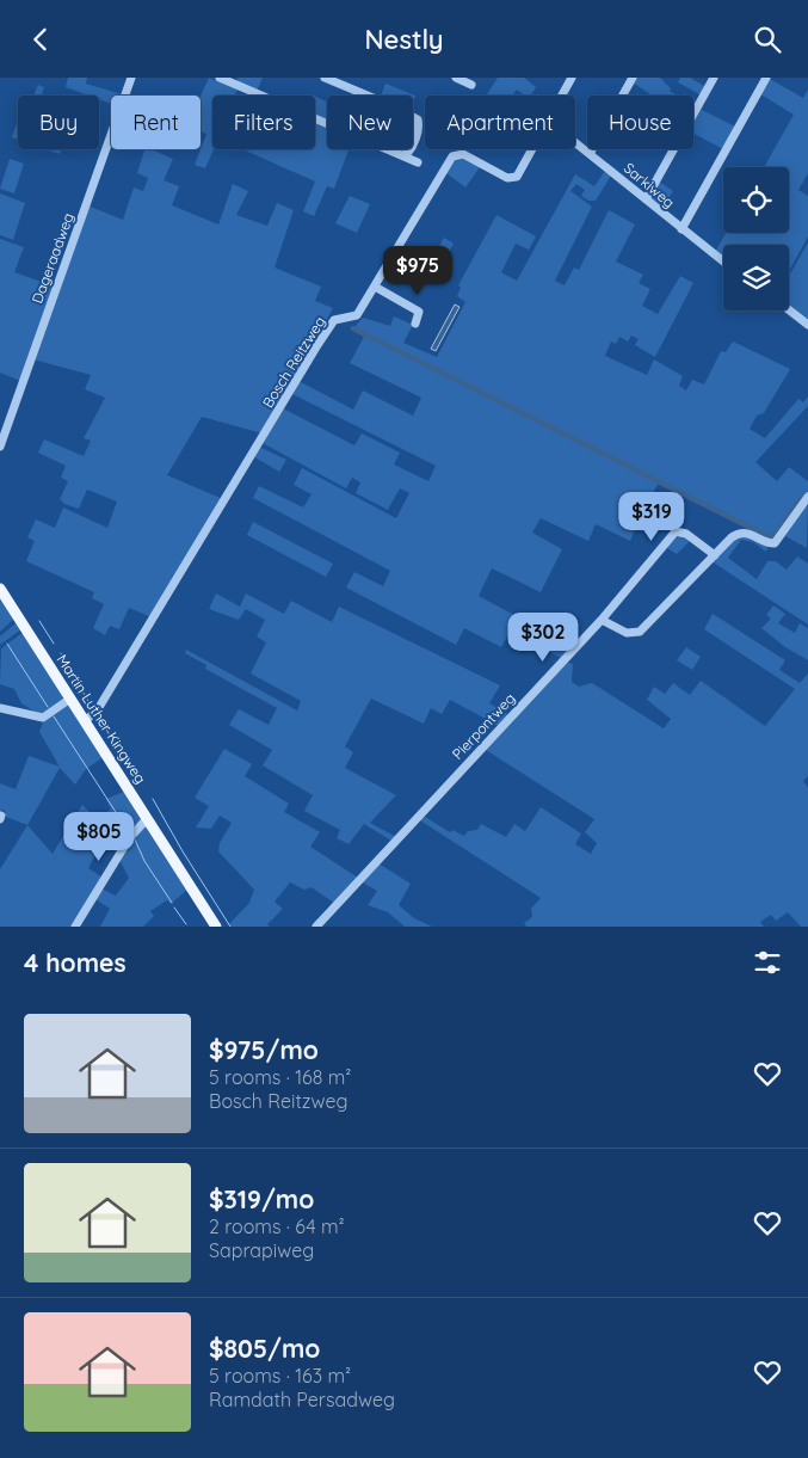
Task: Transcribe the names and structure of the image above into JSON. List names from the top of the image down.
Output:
{
  "streets": {
    "main road": ["Martin Luther Kingweg"],
    "street": [
      "Sarkiweg",
      "Dageraadweg",
      "Bosch Reitzweg",
      "Pierpontweg"
    ]
  },
  "crossings": [
    ["Bosch Reitzweg", "Martin Luther Kingweg"]
  ],
  "page": {
    "header": "Nestly",
    "chip": [
      "Buy",
      "Rent",
      "Filters",
      "New",
      "Apartment",
      "House"
    ],
    "price": [
      "$975",
      "$319",
      "$302",
      "$805"
    ],
    "heading": "4 homes",
    "list": [
      {
        "name": "$975/mo",
        "note": "5 rooms · 168 m² · Bosch Reitzweg"
      },
      {
        "name": "$319/mo",
        "note": "2 rooms · 64 m² · Saprapiweg"
      },
      {
        "name": "$805/mo",
        "note": "5 rooms · 163 m² · Ramdath Persadweg"
      }
    ]
  }
}
